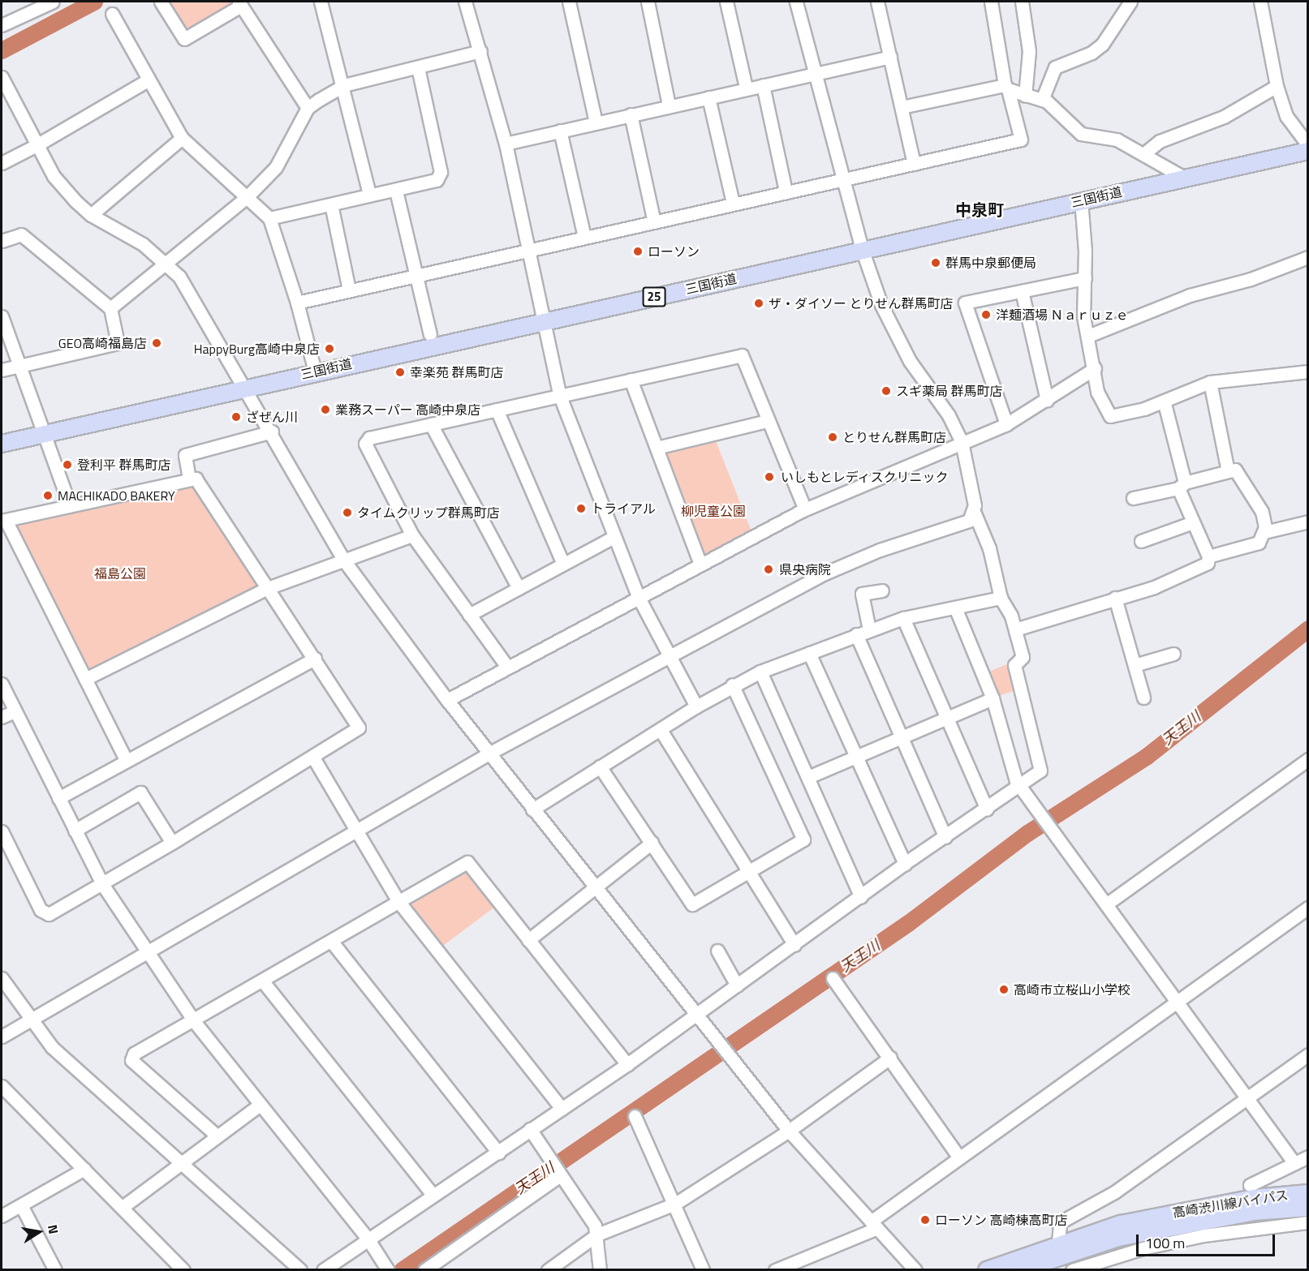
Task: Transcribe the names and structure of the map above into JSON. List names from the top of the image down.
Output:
{
  "streets": {
    "main road": ["三国街道", "25", "高崎渋川線バイパス"]
  },
  "districts": ["中泉町"],
  "water": ["天王川"],
  "parks": ["柳児童公園", "福島公園"],
  "places": [
    "ローソン",
    "群馬中泉郵便局",
    "ザ・ダイソー とりせん群馬町店",
    "洋麺酒場 Ｎａｒｕｚｅ",
    "GEO高崎福島店",
    "HappyBurg高崎中泉店",
    "幸楽苑 群馬町店",
    "スギ薬局 群馬町店",
    "業務スーパー 高崎中泉店",
    "ざぜん川",
    "とりせん群馬町店",
    "登利平 群馬町店",
    "いしもとレディスクリニック",
    "MACHIKADO BAKERY",
    "トライアル",
    "タイムクリップ群馬町店",
    "県央病院",
    "高崎市立桜山小学校",
    "ローソン 高崎棟高町店"
  ],
  "scale_bar": "100 m",
  "north": "right"
}
